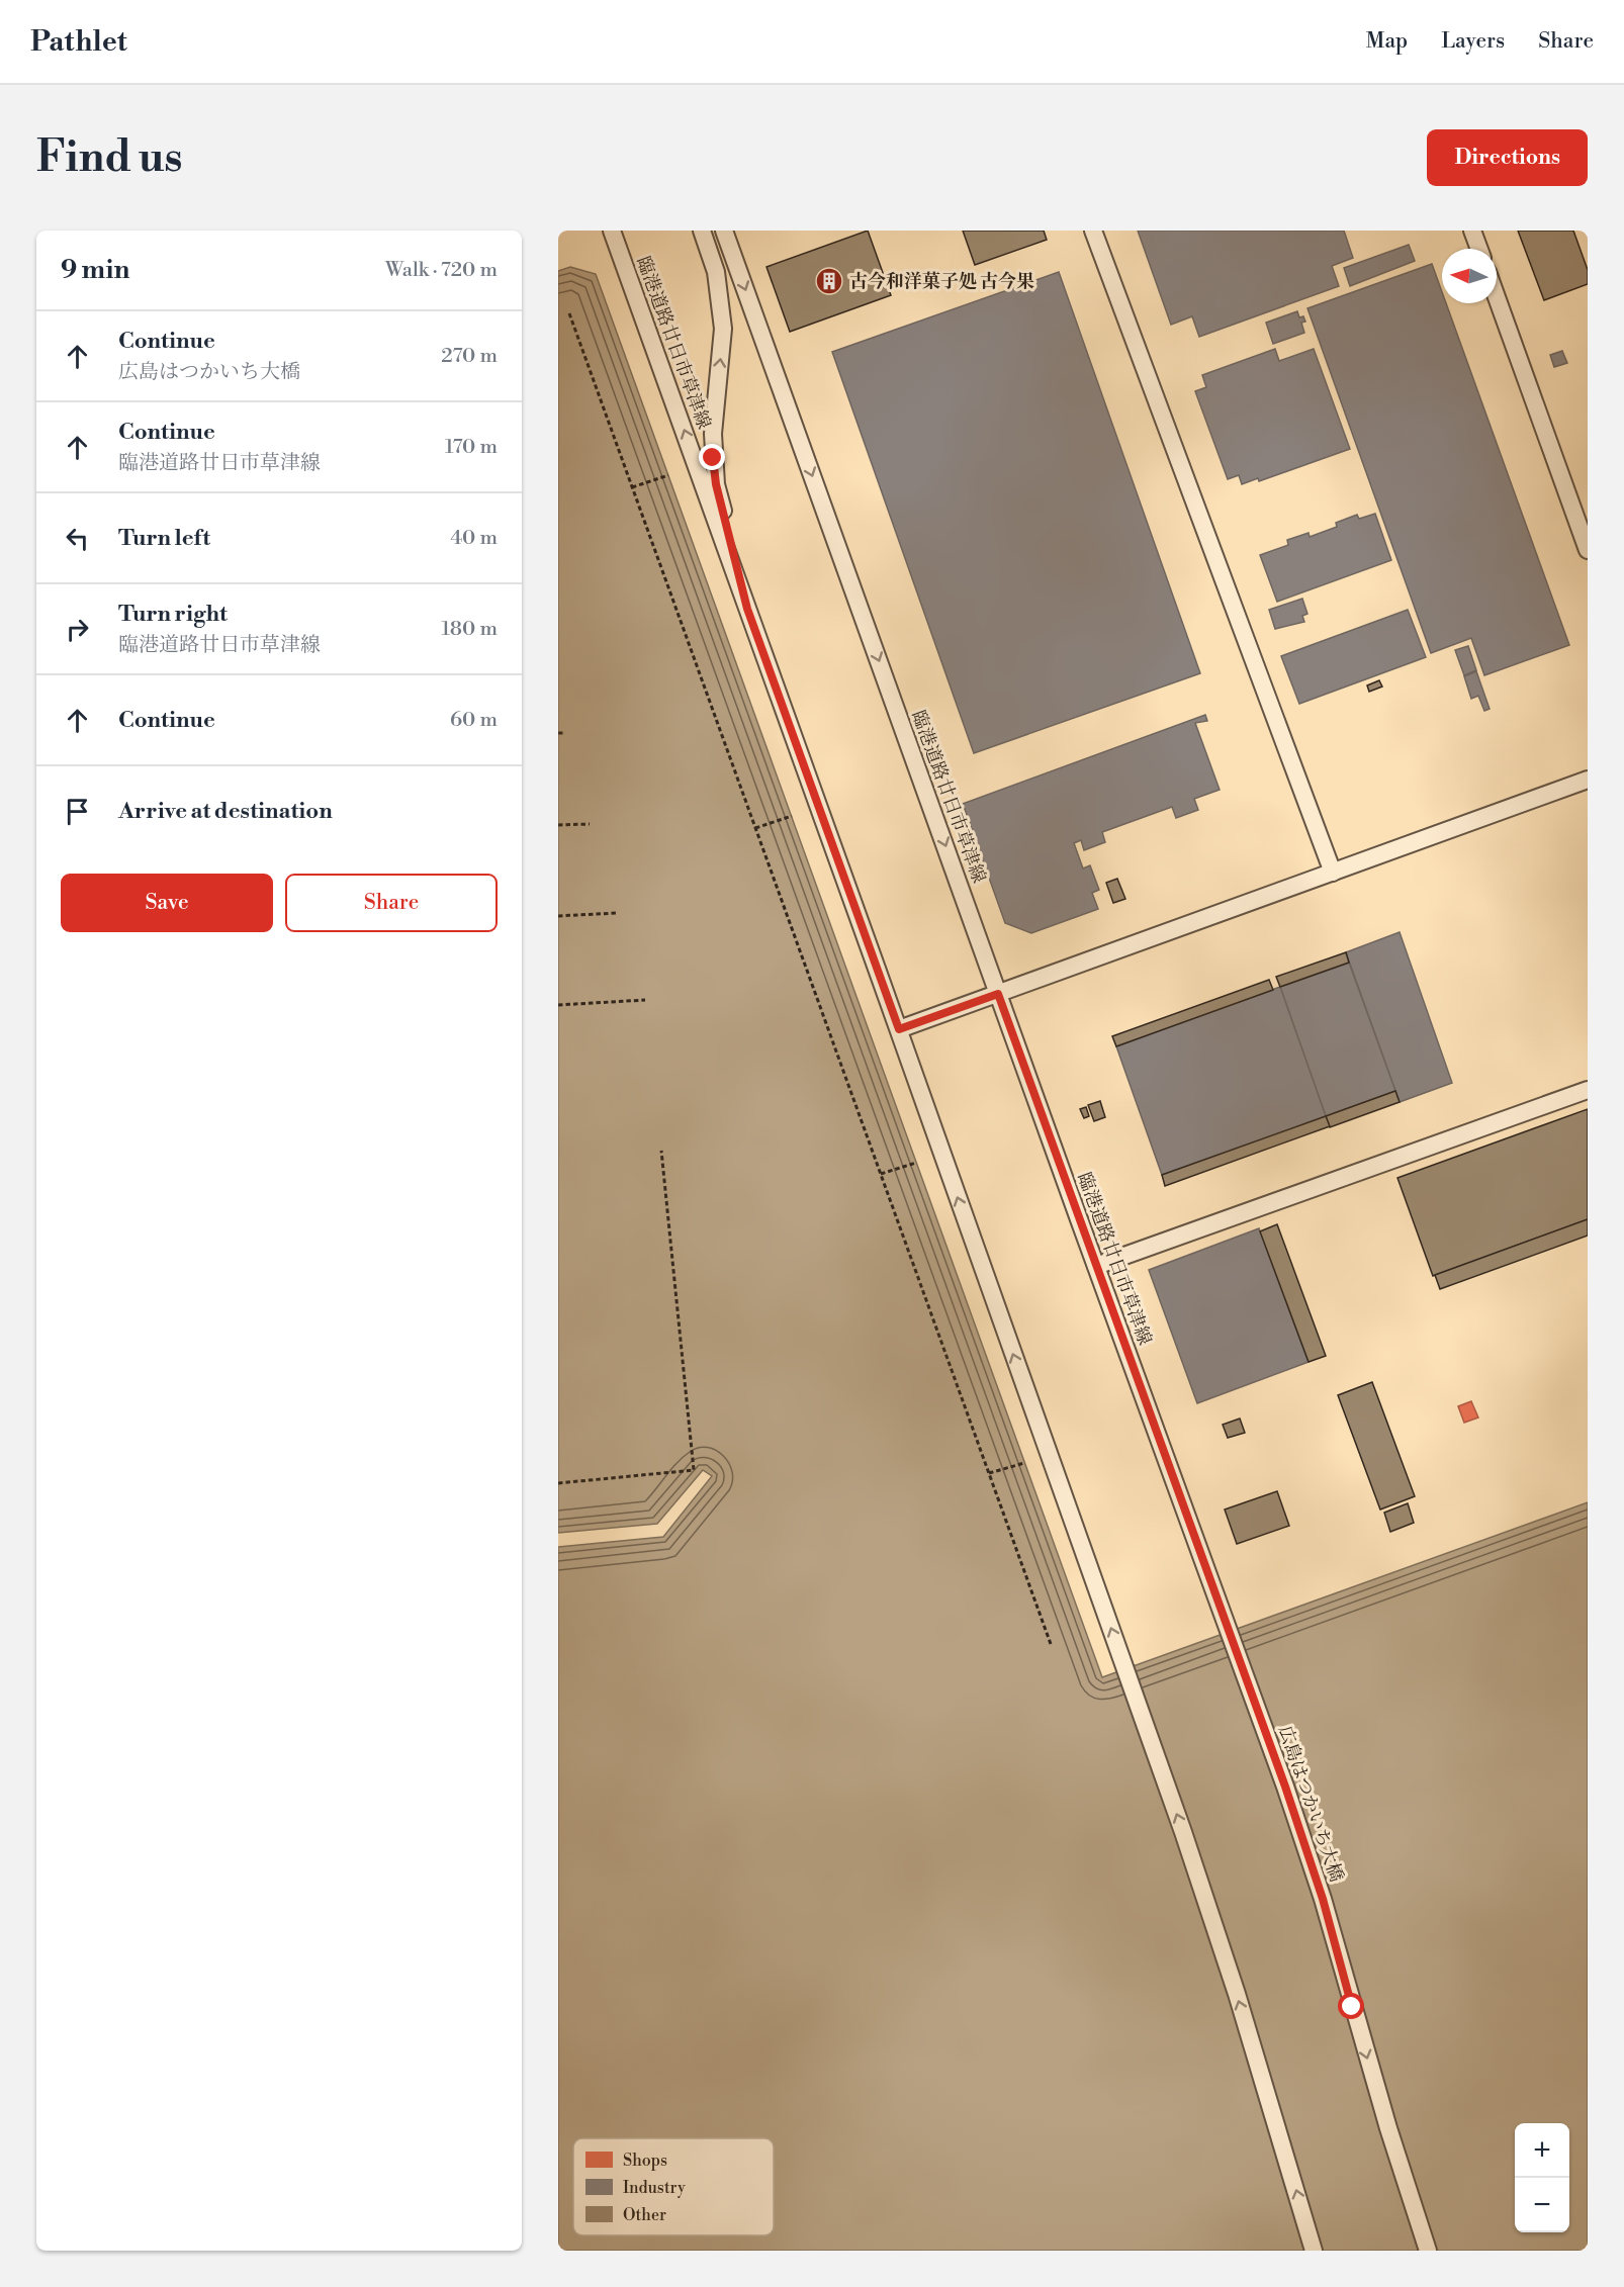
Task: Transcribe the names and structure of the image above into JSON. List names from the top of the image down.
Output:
{
  "streets": {
    "street": ["臨港道路廿日市草津線", "広島はつかいち大橋"]
  },
  "crossings": [
    ["臨港道路廿日市草津線", "広島はつかいち大橋"]
  ],
  "one_way": ["広島はつかいち大橋"],
  "places": {
    "building": ["古今和洋菓子処 古今果"]
  },
  "legend": ["Shops", "Industry", "Other"],
  "north": "left",
  "page": {
    "header": "Pathlet",
    "nav": ["Map", "Layers", "Share"],
    "buttons": [
      "Directions",
      ["Save", "Share"]
    ],
    "title": "Find us",
    "heading": ["9 min", "Walk · 720 m"],
    "list": [
      ["Continue", "広島はつかいち大橋", "270 m"],
      ["Continue", "臨港道路廿日市草津線", "170 m"],
      ["Turn left", "40 m"],
      ["Turn right", "臨港道路廿日市草津線", "180 m"],
      ["Continue", "60 m"],
      "Arrive at destination"
    ],
    "map_buttons": ["+", "−"]
  }
}
